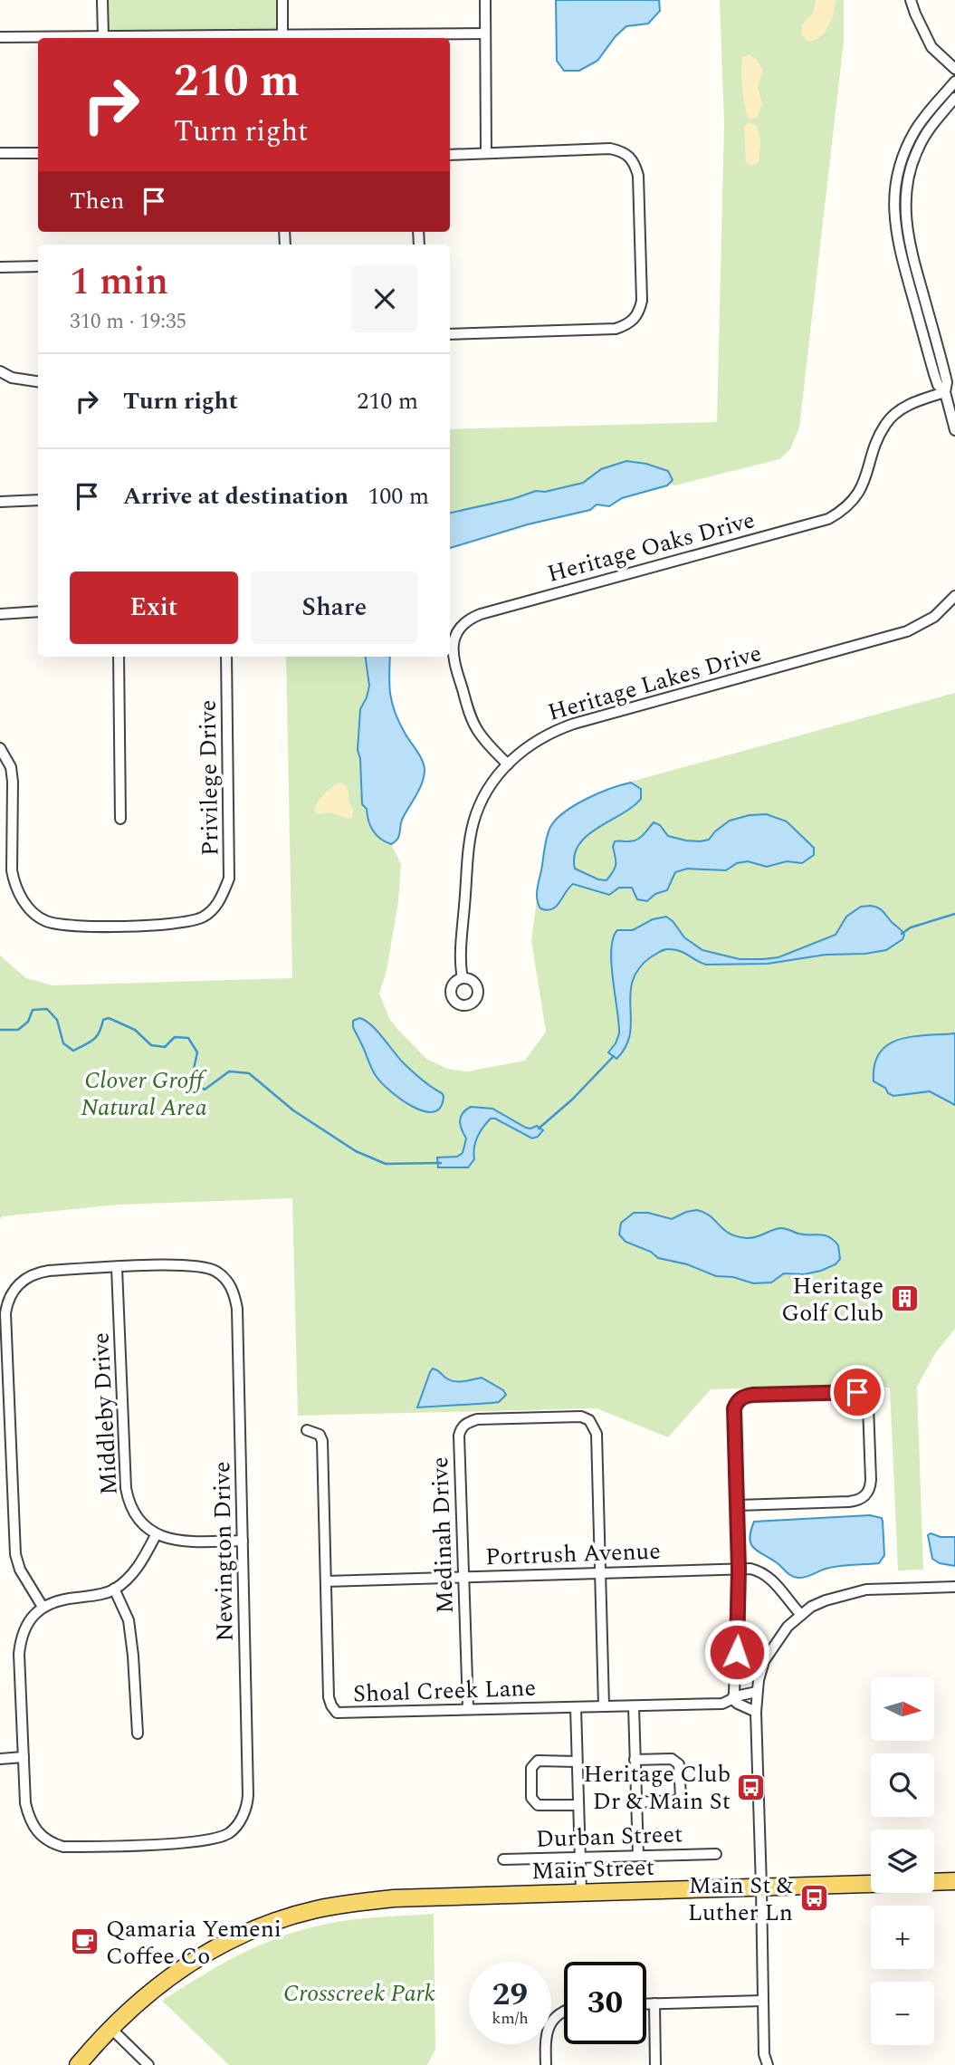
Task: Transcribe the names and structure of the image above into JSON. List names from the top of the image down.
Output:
{
  "streets": {
    "main road": ["Main Street"],
    "street": [
      "Heritage Oaks Drive",
      "Heritage Lakes Drive",
      "Privilege Drive",
      "Middleby Drive",
      "Medinah Drive",
      "Newington Drive",
      "Portrush Avenue",
      "Shoal Creek Lane",
      "Durban Street"
    ]
  },
  "crossings": [
    ["Heritage Oaks Drive", "Heritage Lakes Drive"],
    ["Middleby Drive", "Newington Drive"],
    ["Medinah Drive", "Portrush Avenue"],
    ["Medinah Drive", "Shoal Creek Lane"],
    ["Portrush Avenue", "Shoal Creek Lane"]
  ],
  "parks": ["Clover Groff Natural Area", "Crosscreek Park"],
  "places": {
    "building": ["Heritage Golf Club"],
    "bus stop": ["Heritage Club Dr & Main St", "Main St & Luther Ln"],
    "cafe": ["Qamaria Yemeni Coffee Co"]
  },
  "north": "right",
  "page": {
    "turn": ["210 m", "Turn right"],
    "then": "Then",
    "heading": ["1 min", "310 m · 19:35"],
    "list": [
      {
        "name": "Turn right",
        "value": "210 m"
      },
      {
        "name": "Arrive at destination",
        "value": "100 m"
      }
    ],
    "buttons": ["Exit", "Share"],
    "map_buttons": ["+", "−"],
    "speed": "29 km/h",
    "limit": "30"
  }
}
